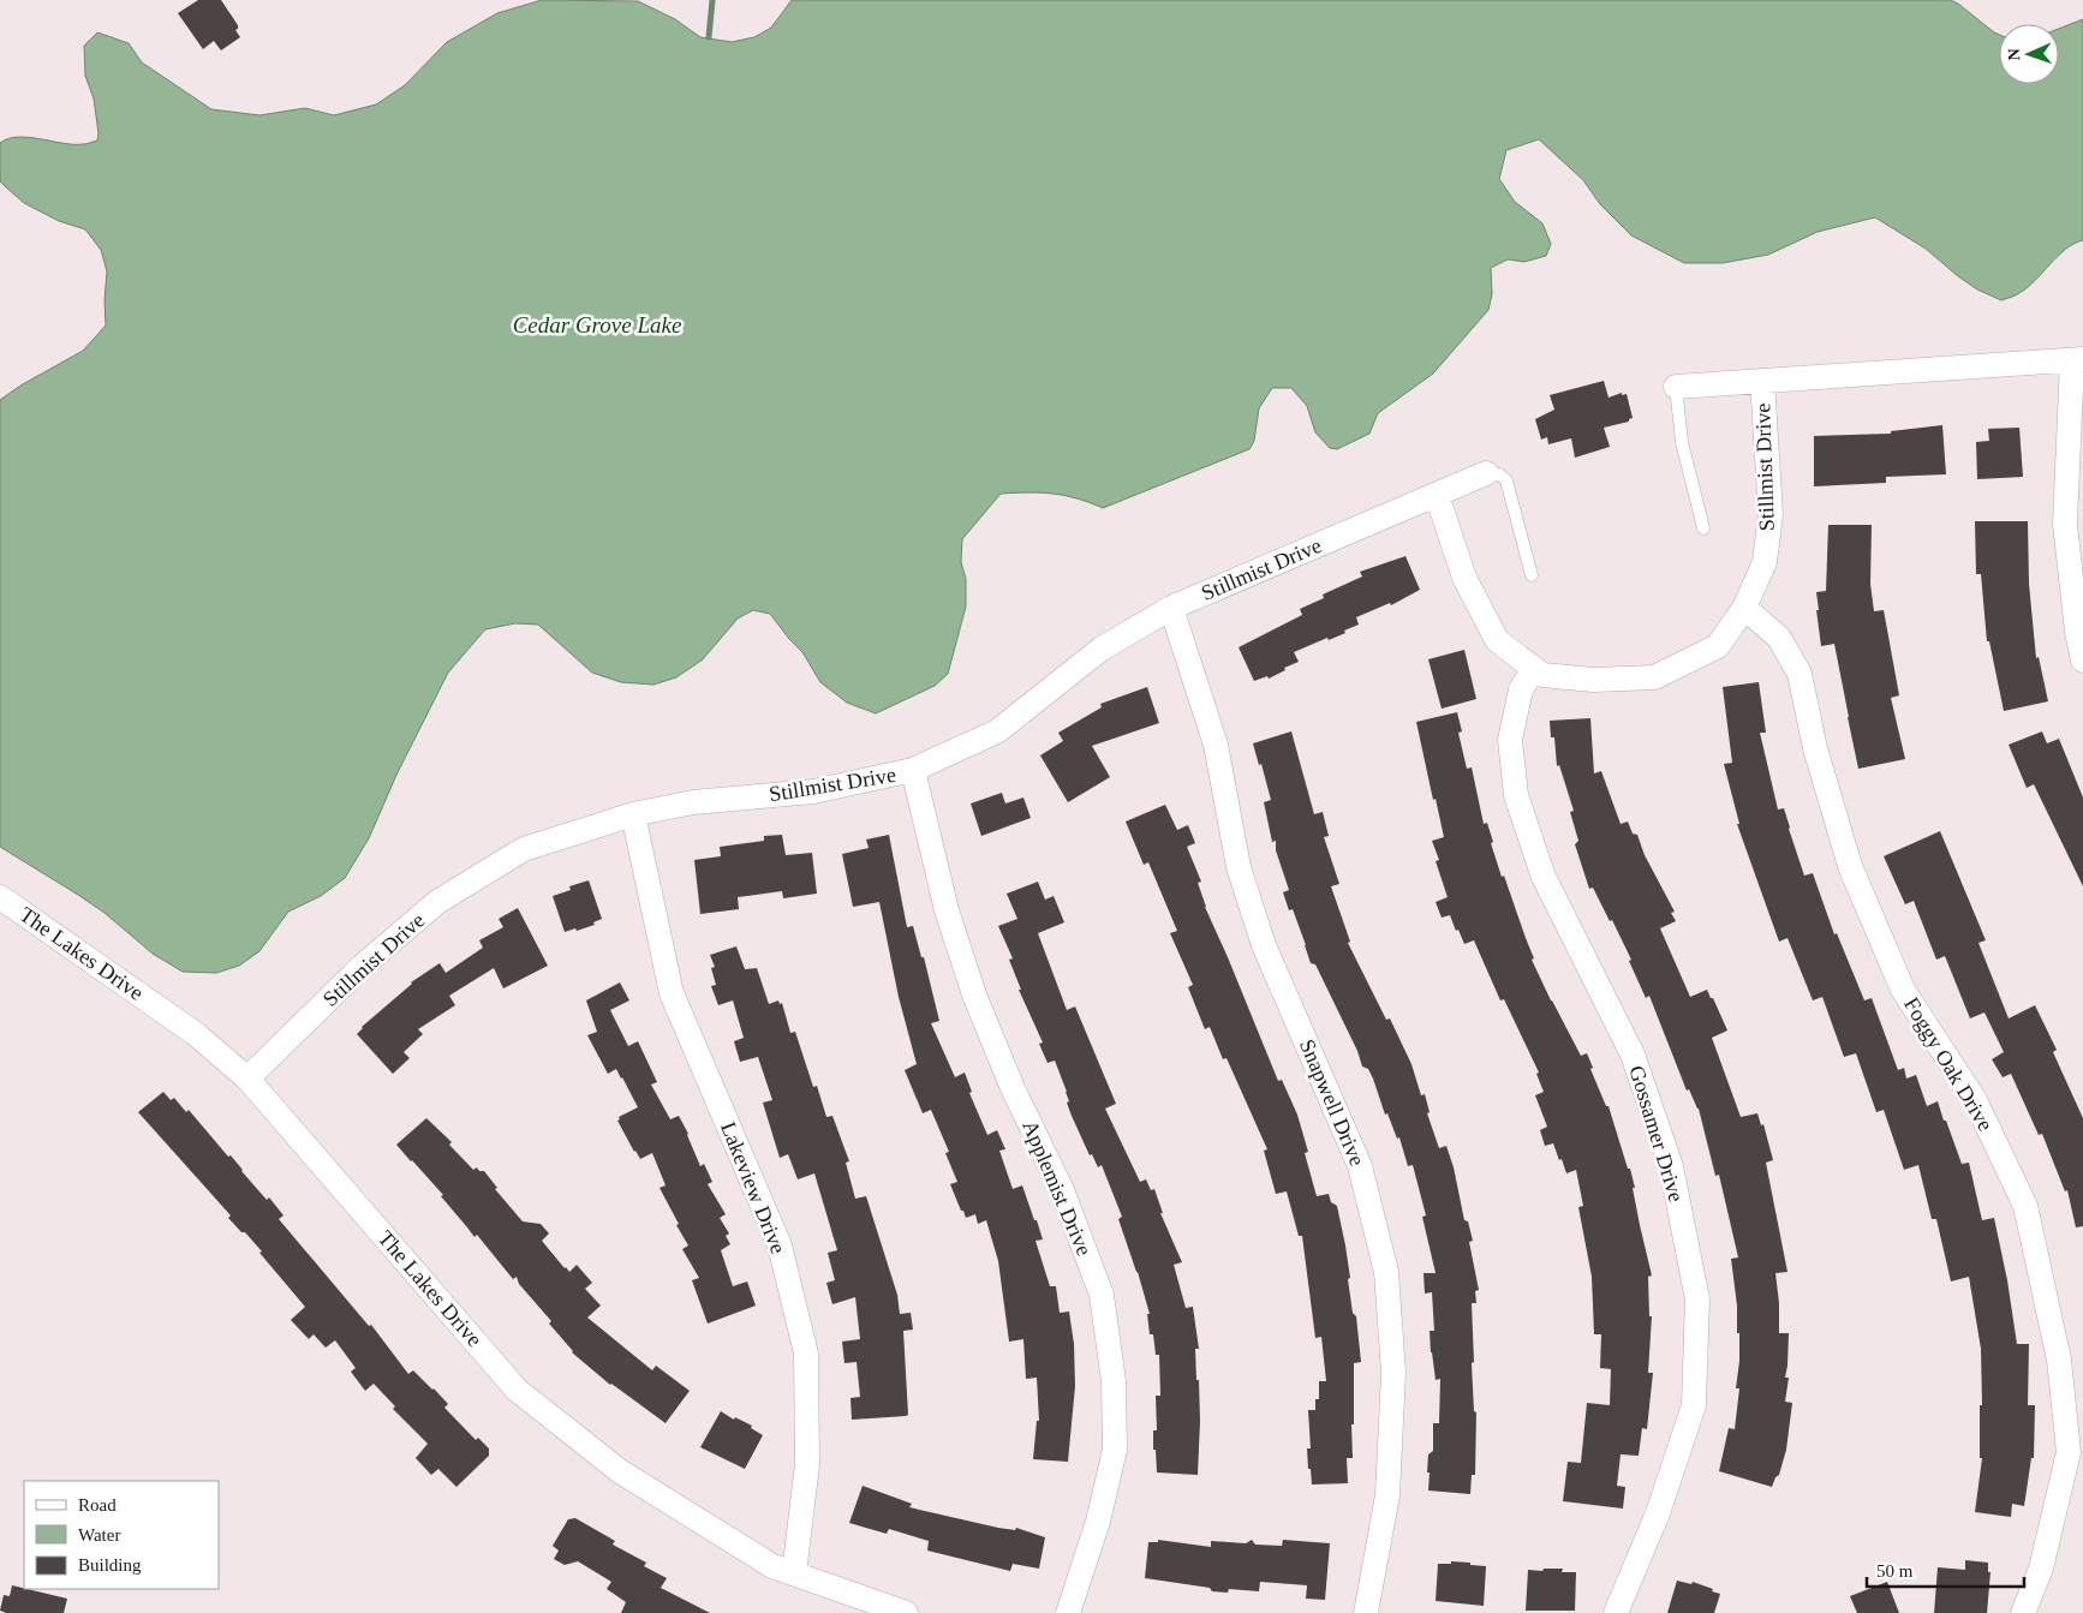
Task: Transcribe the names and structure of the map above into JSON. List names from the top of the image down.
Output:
{
  "streets": {
    "street": [
      "Stillmist Drive",
      "The Lakes Drive",
      "Foggy Oak Drive",
      "Snapwell Drive",
      "Gossamer Drive",
      "Lakeview Drive",
      "Applemist Drive"
    ]
  },
  "crossings": [
    ["Stillmist Drive", "The Lakes Drive"],
    ["Stillmist Drive", "Foggy Oak Drive"],
    ["Stillmist Drive", "Snapwell Drive"],
    ["Stillmist Drive", "Gossamer Drive"],
    ["Stillmist Drive", "Lakeview Drive"],
    ["Stillmist Drive", "Applemist Drive"],
    ["The Lakes Drive", "Lakeview Drive"]
  ],
  "water": ["Cedar Grove Lake"],
  "legend": ["Road", "Water", "Building"],
  "scale_bar": "50 m",
  "north": "left"
}
